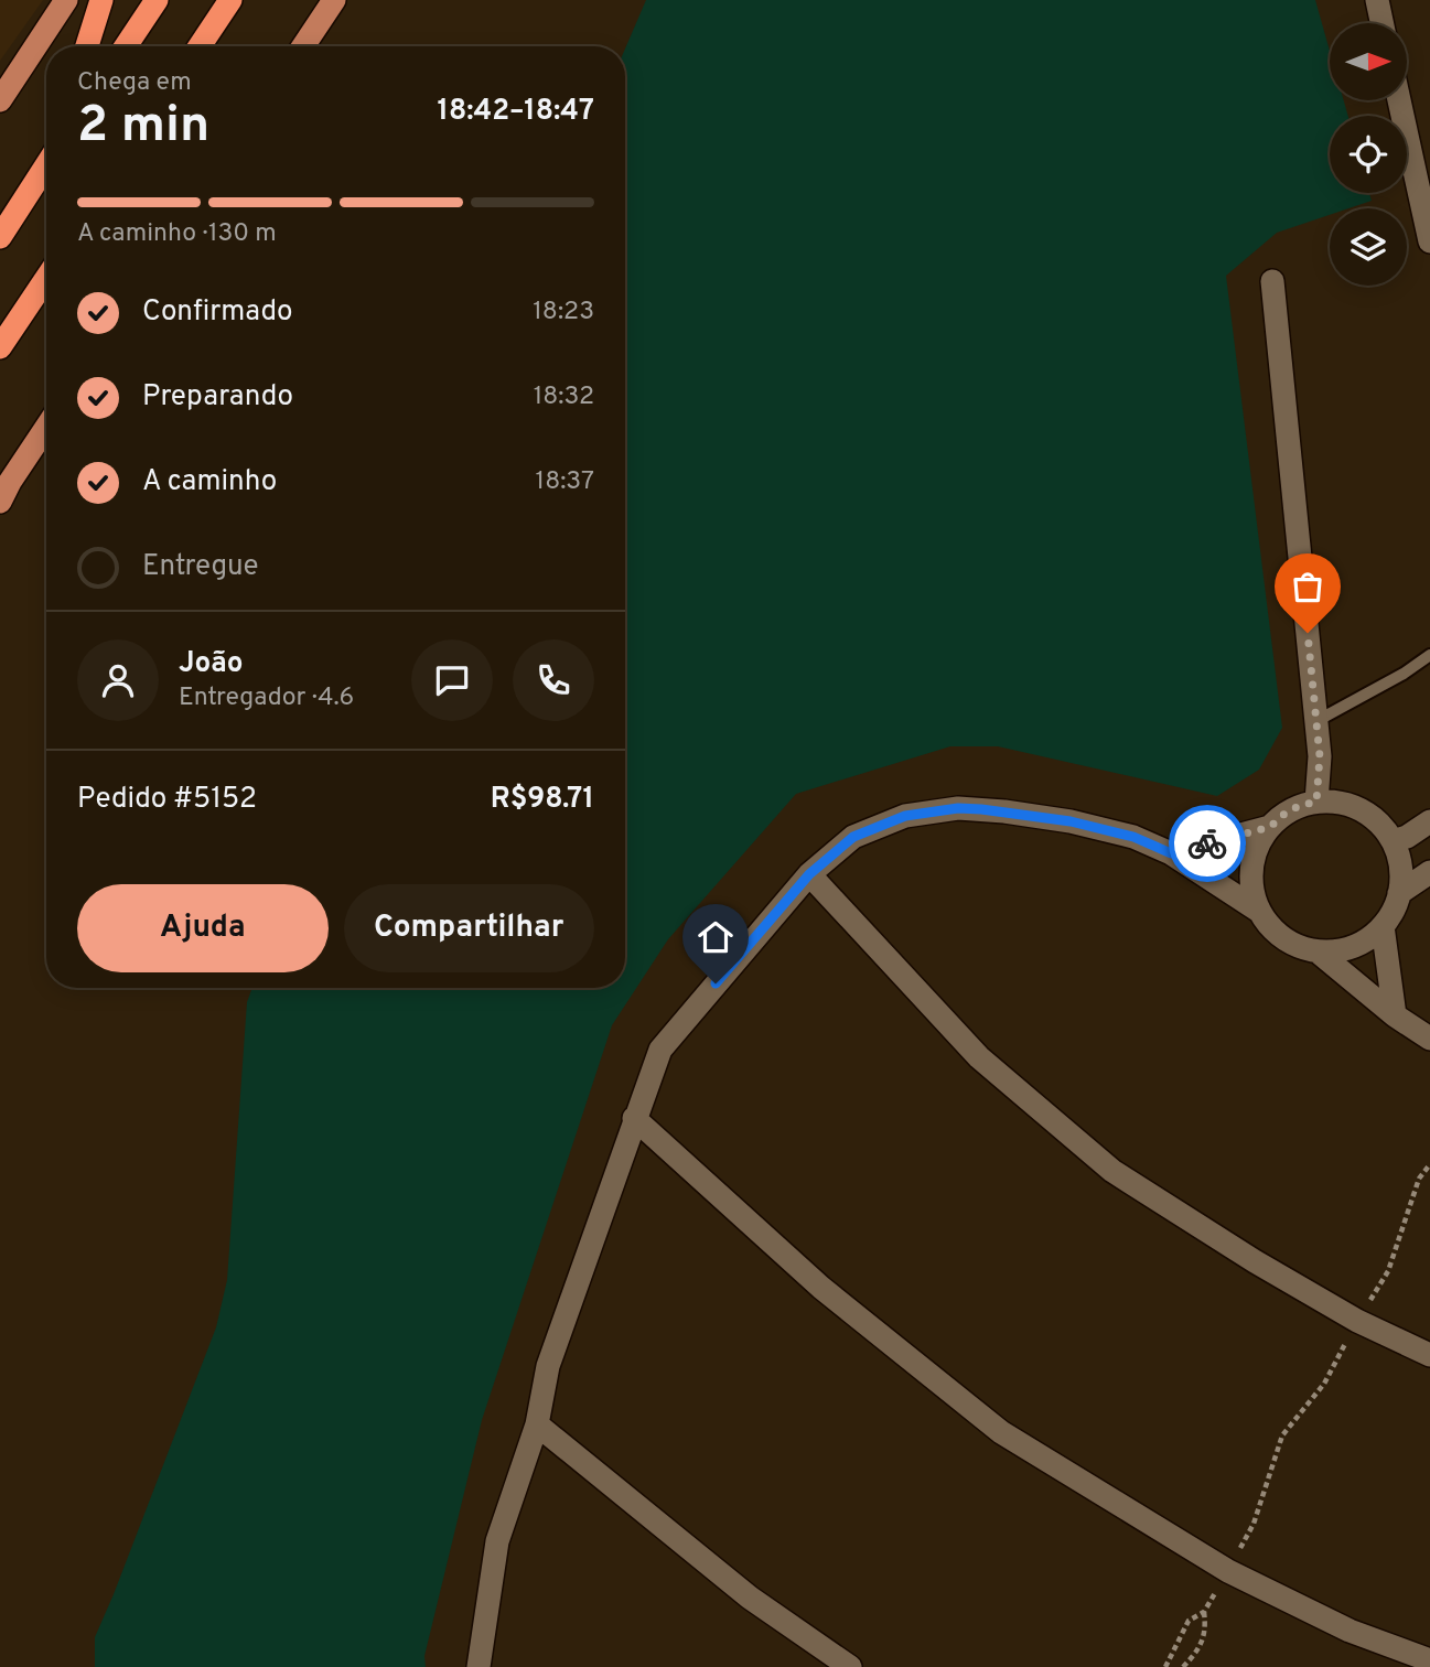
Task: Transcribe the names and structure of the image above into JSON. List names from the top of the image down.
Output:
{
  "north": "right",
  "page": {
    "heading": ["2 min", "Chega em", "18:42–18:47"],
    "panel": [
      "João",
      "Entregador · 4.6",
      "Pedido #5152",
      "R$98.71"
    ],
    "bar": "A caminho · 130 m",
    "list": [
      ["Confirmado", "18:23"],
      ["Preparando", "18:32"],
      ["A caminho", "18:37"],
      "Entregue"
    ],
    "buttons": ["Ajuda", "Compartilhar"]
  }
}
